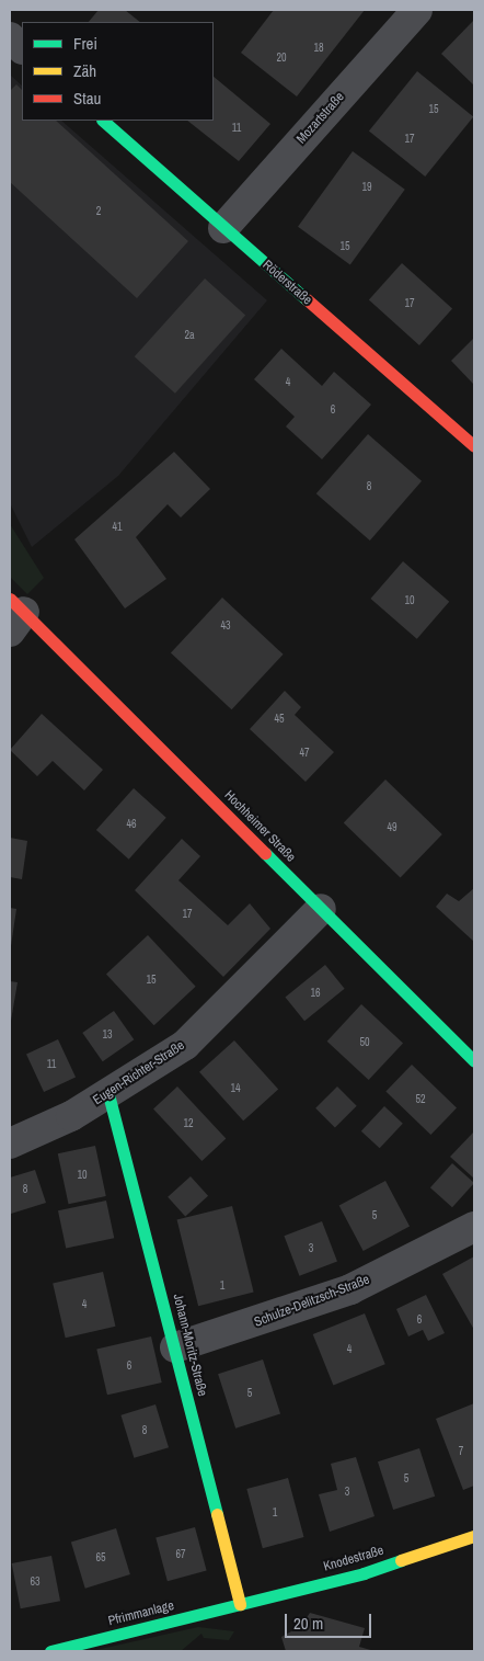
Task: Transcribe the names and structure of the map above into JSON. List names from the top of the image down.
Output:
{
  "streets": {
    "street": [
      "Mozartstraße",
      "Röderstraße",
      "Hochheimer Straße",
      "Eugen-Richter-Straße",
      "Schulze-Delitzsch-Straße",
      "Johann-Moritz-Straße",
      "Knodestraße",
      "Pfrimmanlage"
    ]
  },
  "crossings": [
    ["Mozartstraße", "Röderstraße"],
    ["Hochheimer Straße", "Eugen-Richter-Straße"],
    ["Eugen-Richter-Straße", "Johann-Moritz-Straße"],
    ["Schulze-Delitzsch-Straße", "Johann-Moritz-Straße"],
    ["Johann-Moritz-Straße", "Knodestraße"],
    ["Johann-Moritz-Straße", "Pfrimmanlage"],
    ["Knodestraße", "Pfrimmanlage"]
  ],
  "house_numbers": [
    "18",
    "20",
    "15",
    "11",
    "17",
    "19",
    "2",
    "15",
    "17",
    "2a",
    "4",
    "6",
    "8",
    "41",
    "10",
    "43",
    "45",
    "47",
    "46",
    "49",
    "17",
    "15",
    "16",
    "13",
    "50",
    "11",
    "14",
    "52",
    "12",
    "10",
    "8",
    "5",
    "3",
    "1",
    "4",
    "6",
    "4",
    "6",
    "5",
    "8",
    "7",
    "5",
    "3",
    "1",
    "67",
    "65",
    "63"
  ],
  "legend": ["Frei", "Zäh", "Stau"],
  "scale_bar": "20 m"
}
